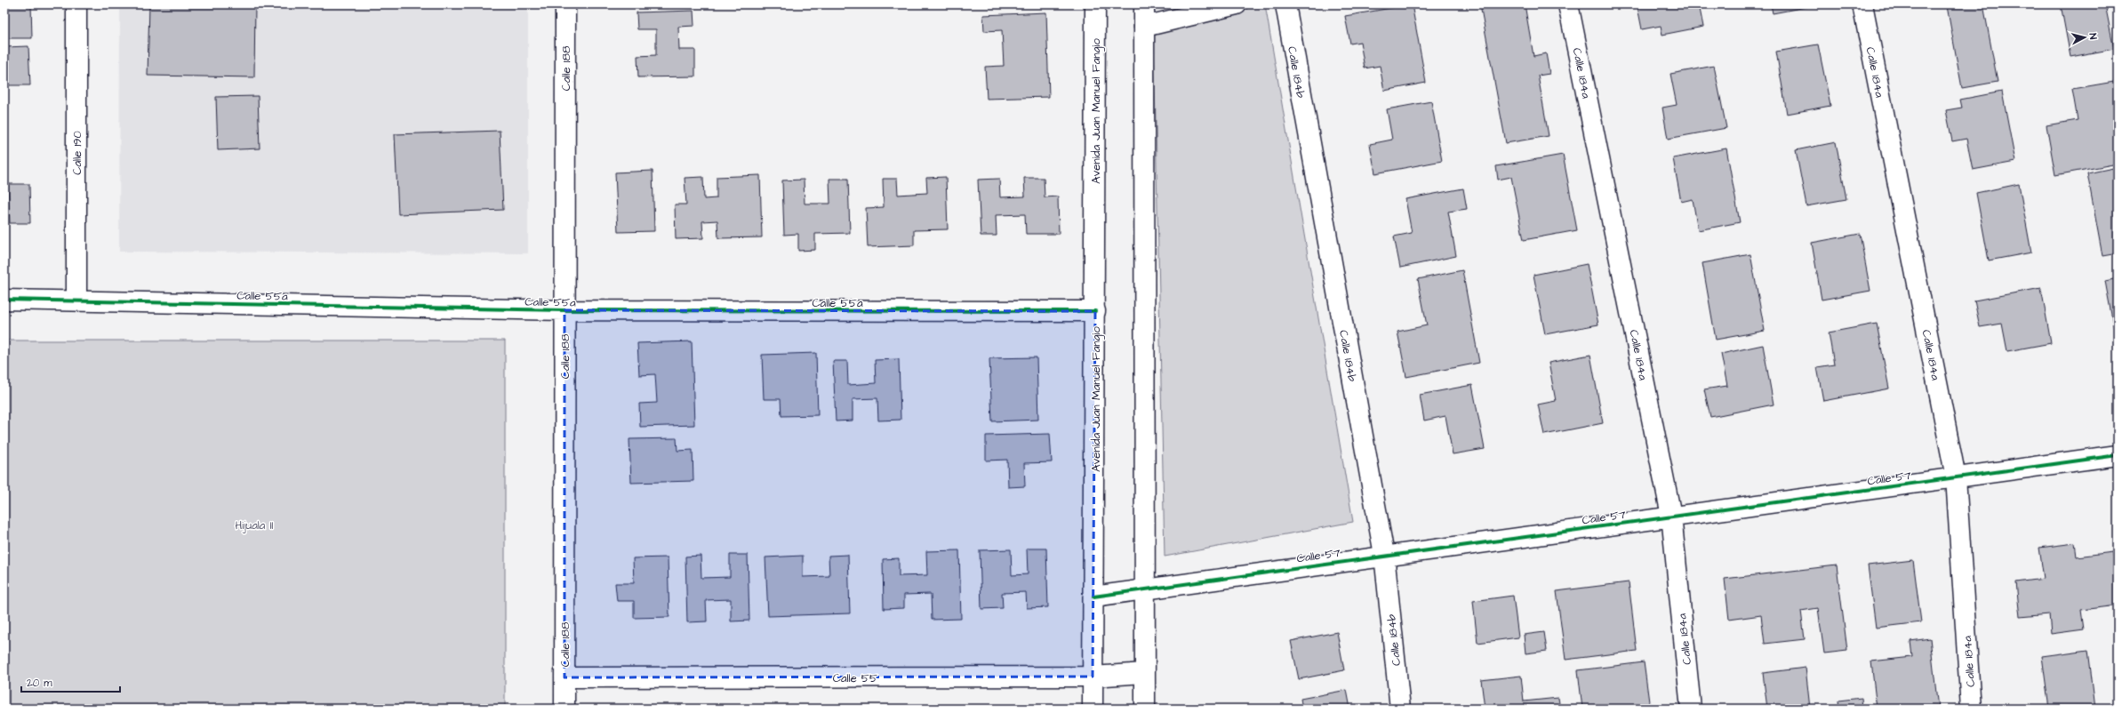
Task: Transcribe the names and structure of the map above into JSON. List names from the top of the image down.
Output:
{
  "streets": {
    "street": [
      "Calle 188",
      "Calle 184b",
      "Calle 184a",
      "Avenida Juan Manuel Fangio",
      "Calle 190",
      "Calle 55a",
      "Calle 57",
      "Calle 55"
    ]
  },
  "crossings": [
    ["Calle 188", "Calle 55a"],
    ["Calle 188", "Calle 55"],
    ["Calle 184b", "Calle 57"],
    ["Calle 184a", "Calle 57"],
    ["Avenida Juan Manuel Fangio", "Calle 55a"],
    ["Avenida Juan Manuel Fangio", "Calle 57"],
    ["Avenida Juan Manuel Fangio", "Calle 55"],
    ["Calle 190", "Calle 55a"]
  ],
  "parks": ["Hijuala II"],
  "scale_bar": "20 m",
  "north": "right"
}
